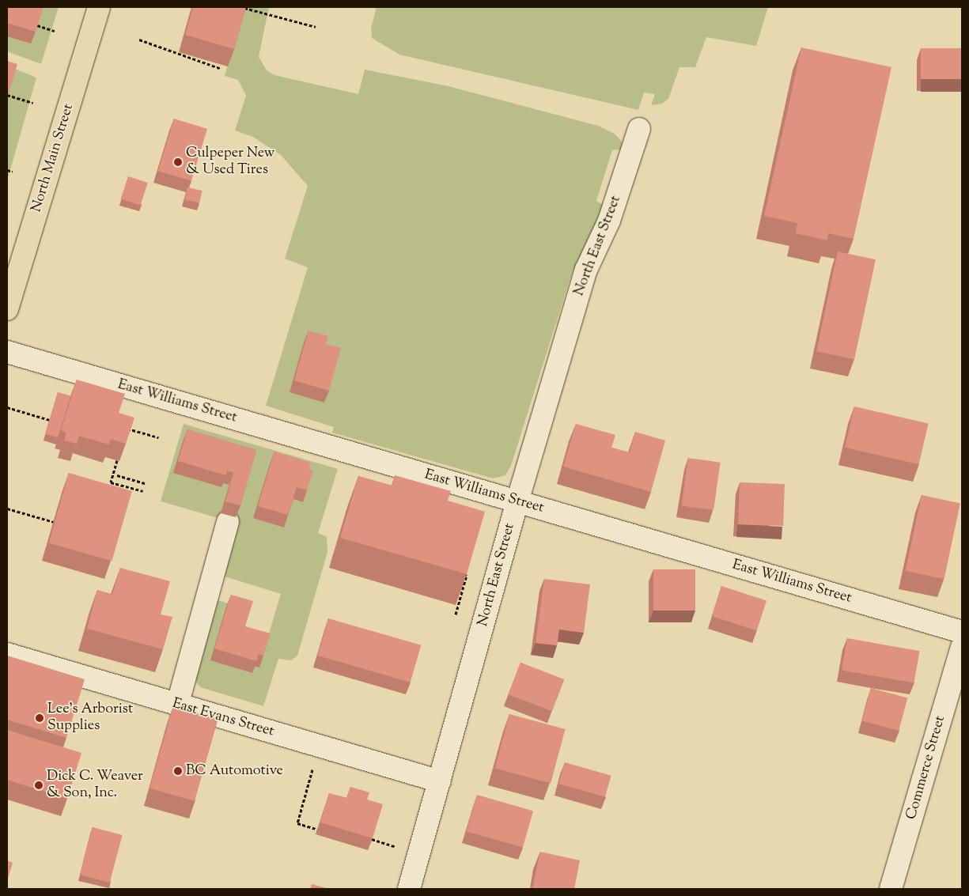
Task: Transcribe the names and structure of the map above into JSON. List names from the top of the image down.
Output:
{
  "streets": {
    "main road": ["North Main Street"],
    "street": [
      "North East Street",
      "East Williams Street",
      "East Evans Street",
      "Commerce Street"
    ]
  },
  "crossings": [
    ["North East Street", "East Williams Street"],
    ["North East Street", "East Evans Street"]
  ],
  "places": [
    "Culpeper New & Used Tires",
    "Lee's Arborist Supplies",
    "BC Automotive",
    "Dick C. Weaver & Son, Inc."
  ]
}
